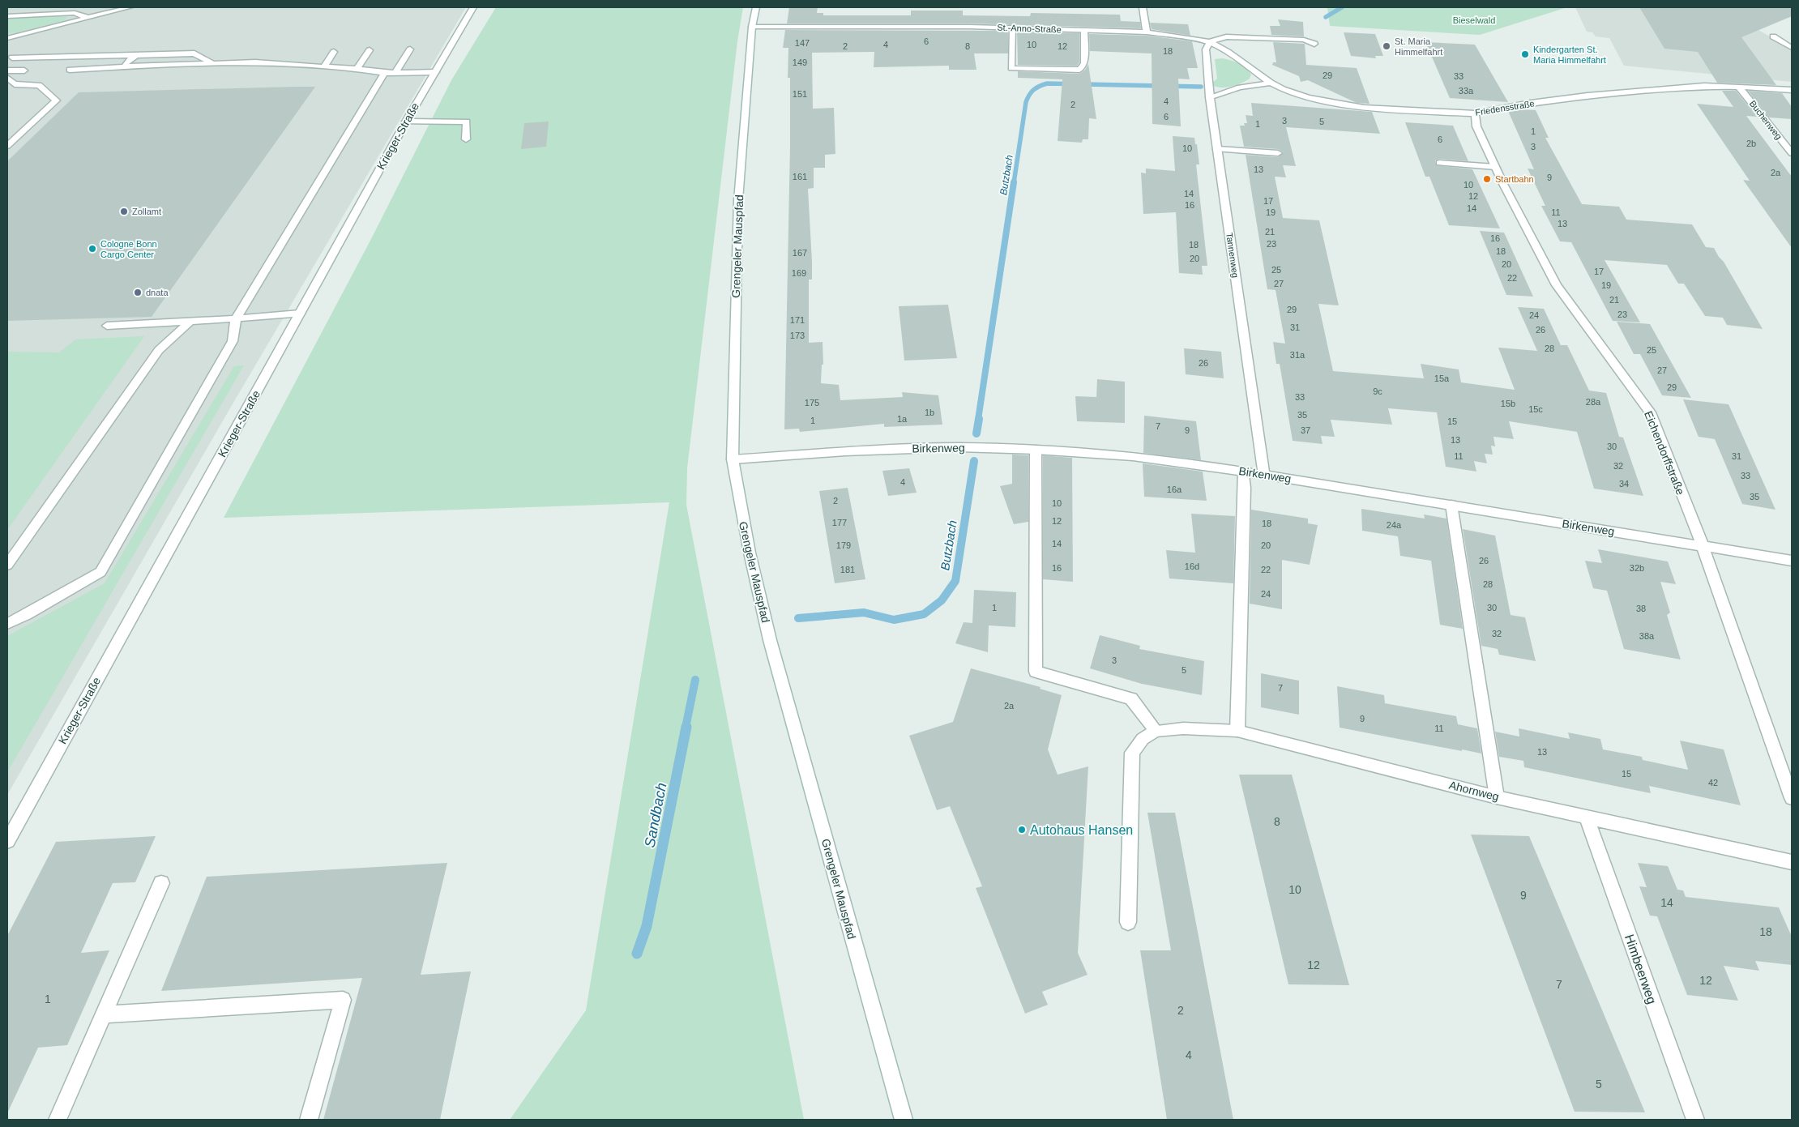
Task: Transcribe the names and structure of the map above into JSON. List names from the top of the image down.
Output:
{
  "streets": {
    "street": [
      "St.-Anno-Straße",
      "Friedensstraße",
      "Buchenweg",
      "Krieger-Straße",
      "Grengeler Mauspfad",
      "Tannenweg",
      "Birkenweg",
      "Eichendorffstraße",
      "Ahornweg",
      "Himbeerweg"
    ]
  },
  "crossings": [
    ["St.-Anno-Straße", "Friedensstraße"],
    ["St.-Anno-Straße", "Grengeler Mauspfad"],
    ["St.-Anno-Straße", "Tannenweg"],
    ["Friedensstraße", "Buchenweg"],
    ["Friedensstraße", "Tannenweg"],
    ["Friedensstraße", "Eichendorffstraße"],
    ["Grengeler Mauspfad", "Birkenweg"],
    ["Tannenweg", "Birkenweg"],
    ["Birkenweg", "Eichendorffstraße"],
    ["Ahornweg", "Himbeerweg"]
  ],
  "water": ["Butzbach", "Sandbach"],
  "parks": ["Bieselwald"],
  "places": [
    "St. Maria Himmelfahrt",
    "Kindergarten St. Maria Himmelfahrt",
    "Startbahn",
    "Zollamt",
    "Cologne Bonn Cargo Center",
    "dnata",
    "Autohaus Hansen"
  ],
  "house_numbers": [
    "6",
    "147",
    "4",
    "10",
    "2",
    "8",
    "12",
    "18",
    "149",
    "29",
    "33",
    "33a",
    "151",
    "4",
    "2",
    "6",
    "3",
    "5",
    "1",
    "1",
    "6",
    "2b",
    "3",
    "10",
    "13",
    "2a",
    "161",
    "9",
    "10",
    "14",
    "12",
    "17",
    "16",
    "14",
    "19",
    "11",
    "13",
    "21",
    "16",
    "23",
    "18",
    "18",
    "167",
    "20",
    "20",
    "25",
    "17",
    "169",
    "22",
    "27",
    "19",
    "21",
    "29",
    "23",
    "24",
    "171",
    "31",
    "26",
    "173",
    "28",
    "25",
    "31a",
    "26",
    "27",
    "15a",
    "29",
    "9c",
    "33",
    "28a",
    "175",
    "15b",
    "15c",
    "1b",
    "35",
    "1a",
    "1",
    "15",
    "7",
    "9",
    "37",
    "13",
    "30",
    "11",
    "31",
    "32",
    "33",
    "4",
    "34",
    "16a",
    "35",
    "2",
    "10",
    "12",
    "177",
    "18",
    "24a",
    "14",
    "179",
    "20",
    "26",
    "16d",
    "16",
    "32b",
    "181",
    "22",
    "28",
    "24",
    "1",
    "30",
    "38",
    "32",
    "38a",
    "3",
    "5",
    "7",
    "2a",
    "9",
    "11",
    "13",
    "15",
    "42",
    "8",
    "10",
    "9",
    "14",
    "18",
    "12",
    "12",
    "7",
    "1",
    "2",
    "4",
    "5"
  ]
}
